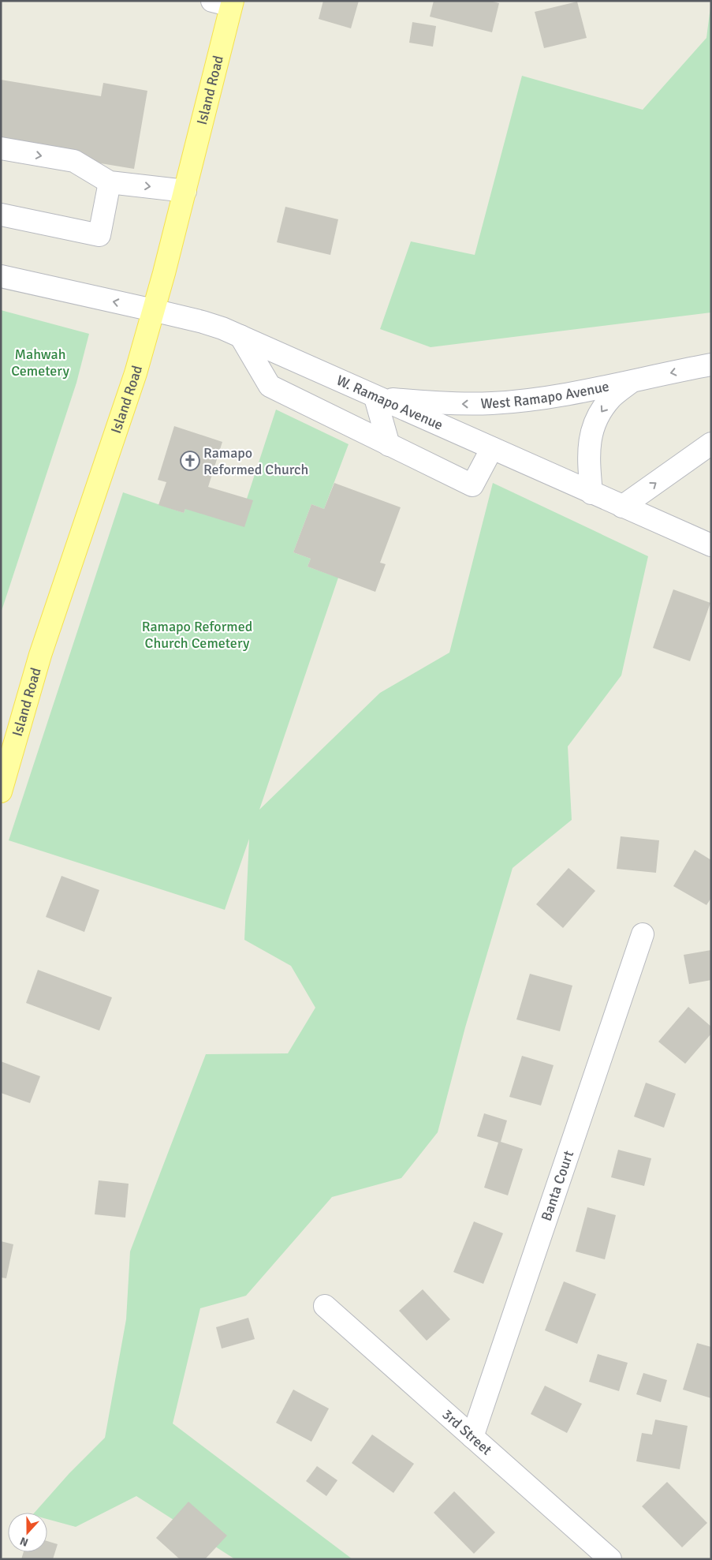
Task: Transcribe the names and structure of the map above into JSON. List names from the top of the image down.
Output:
{
  "streets": {
    "main road": ["Island Road"],
    "street": [
      "West Ramapo Avenue",
      "W. Ramapo Avenue",
      "Banta Court",
      "3rd Street"
    ]
  },
  "crossings": [
    ["Island Road", "W. Ramapo Avenue"],
    ["West Ramapo Avenue", "W. Ramapo Avenue"],
    ["Banta Court", "3rd Street"]
  ],
  "one_way": ["West Ramapo Avenue"],
  "parks": ["Mahwah Cemetery", "Ramapo Reformed Church Cemetery"],
  "places": {
    "church": ["Ramapo Reformed Church"]
  },
  "north": "bottom"
}
